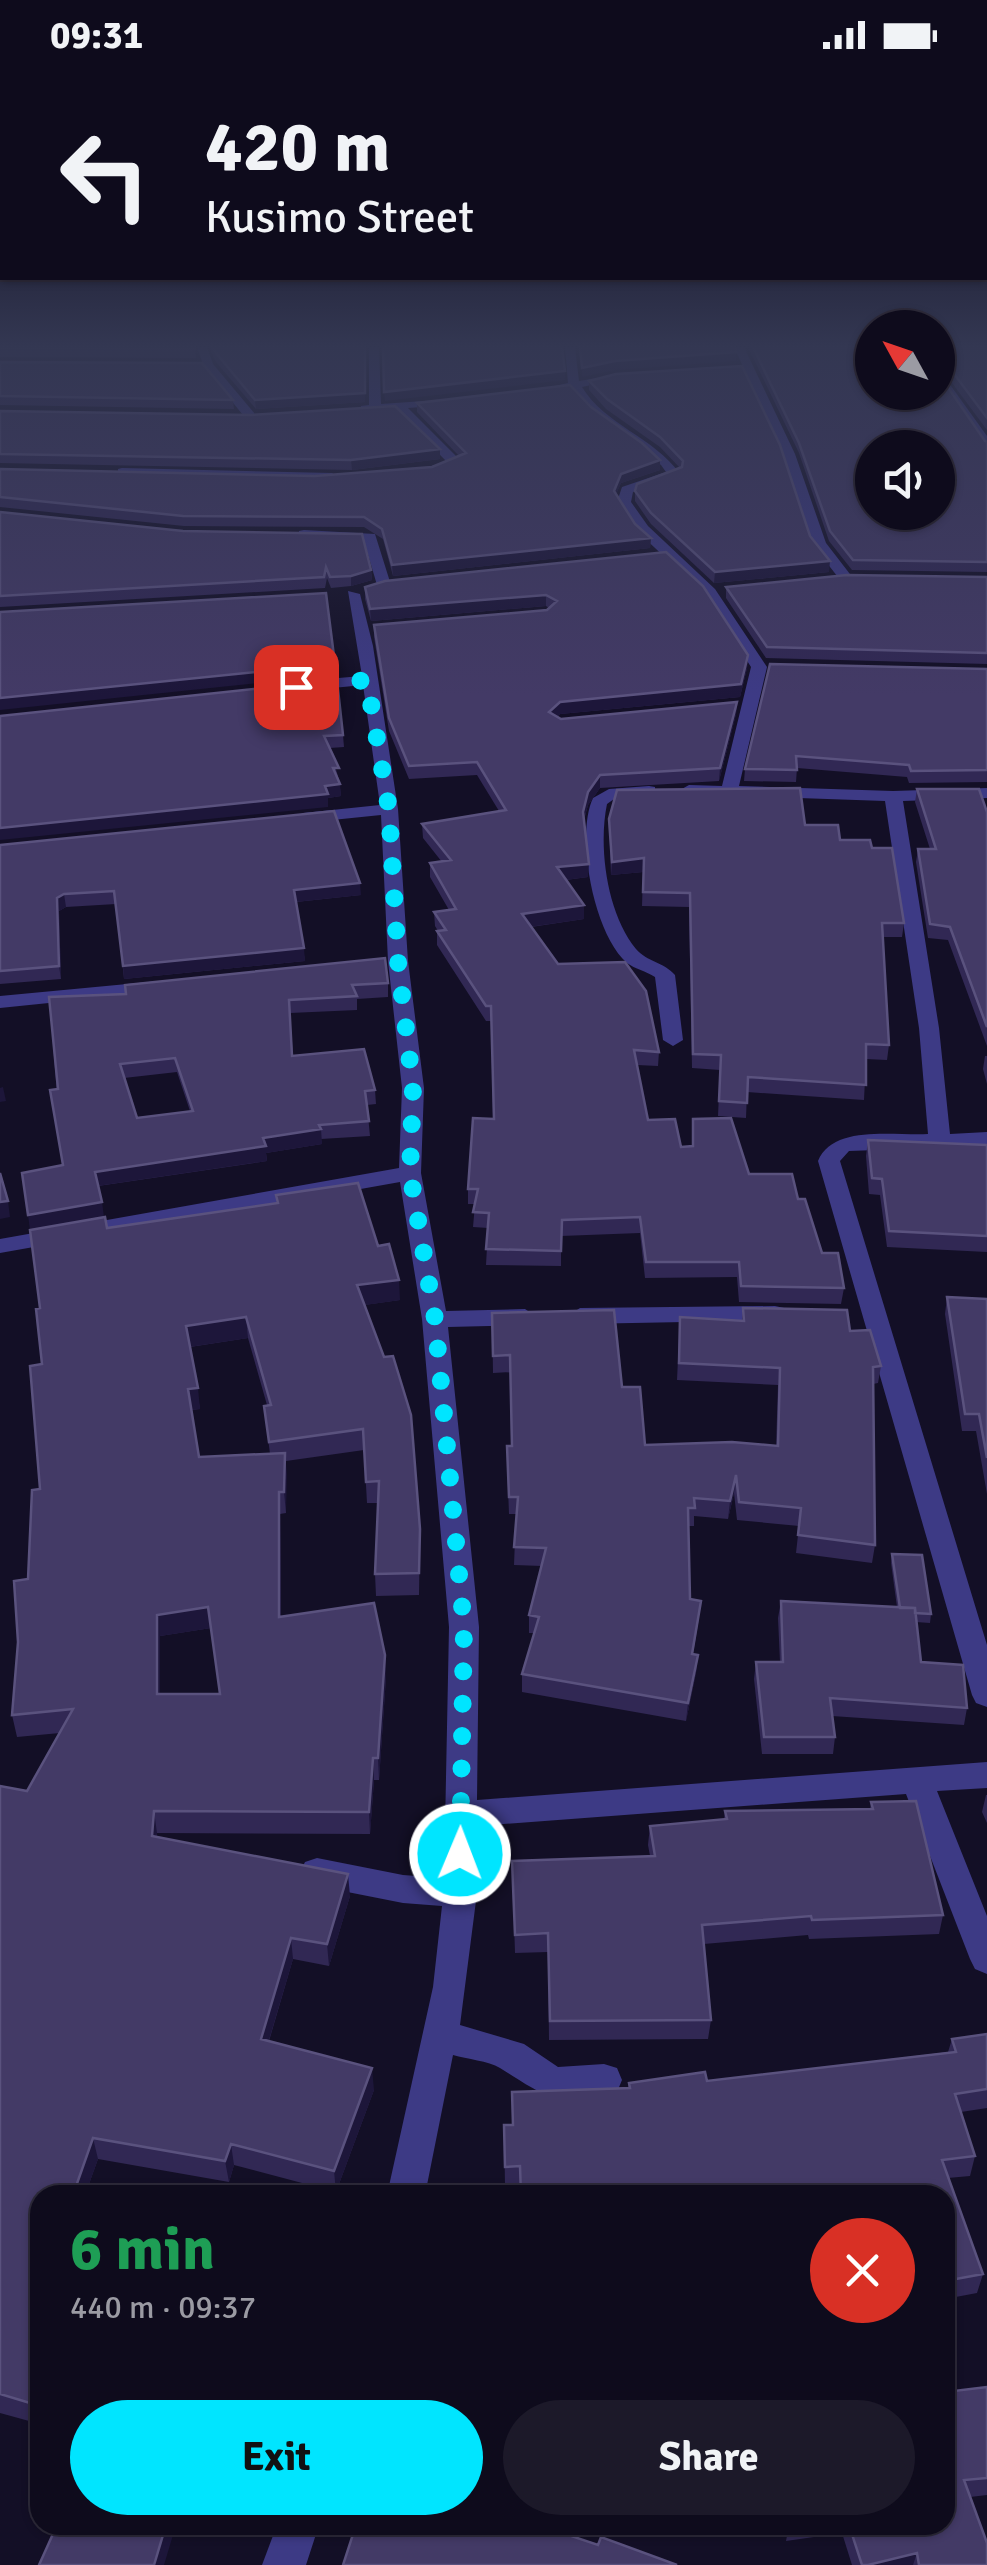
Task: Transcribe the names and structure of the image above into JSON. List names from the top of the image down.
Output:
{
  "north": "top left",
  "page": {
    "status": "09:31",
    "turn": ["420 m", "Kusimo Street"],
    "heading": ["6 min", "440 m · 09:37"],
    "buttons": ["Exit", "Share"]
  }
}
